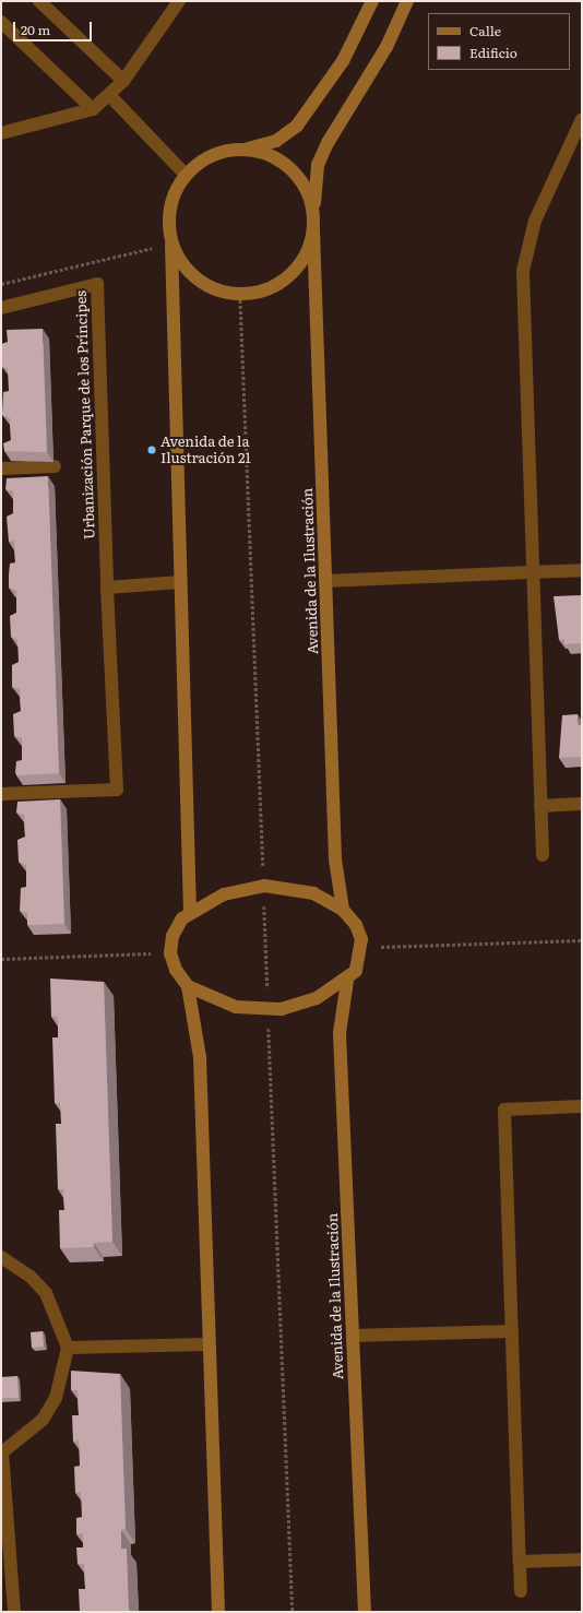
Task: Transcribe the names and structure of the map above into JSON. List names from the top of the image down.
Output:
{
  "streets": {
    "street": ["Urbanización Parque de los Príncipes", "Avenida de la Ilustración"]
  },
  "places": ["Avenida de la Ilustración 21"],
  "legend": ["Calle", "Edificio"],
  "scale_bar": "20 m"
}
